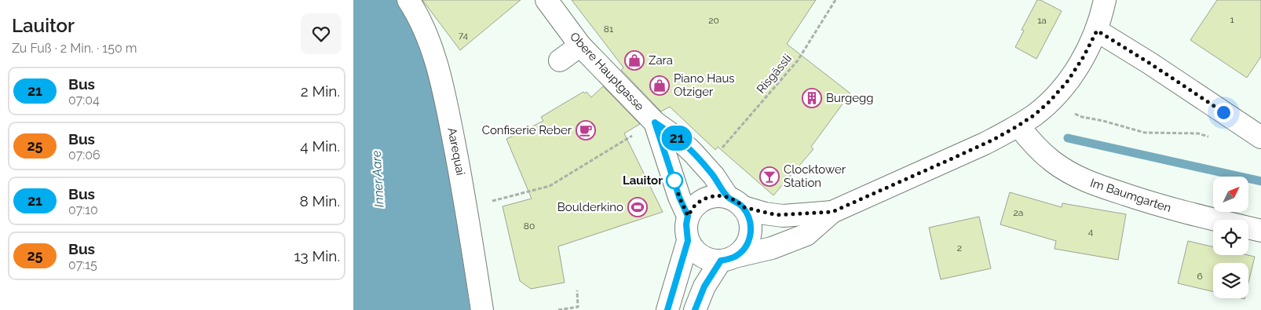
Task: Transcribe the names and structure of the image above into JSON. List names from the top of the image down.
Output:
{
  "streets": {
    "main road": ["Obere Hauptgasse", "Aarequai", "Im Baumgarten"],
    "path": ["Risgässli"]
  },
  "water": ["Inner Aare"],
  "places": {
    "shop": ["Zara", "Piano Haus Otziger"],
    "building": ["Burgegg"],
    "cafe": ["Confiserie Reber"],
    "bar": ["Clocktower Station"],
    "other": ["Lauitor"],
    "sports": ["Boulderkino"]
  },
  "lines": ["bus line 21"],
  "house_numbers": [
    "1",
    "20",
    "1a",
    "81",
    "74",
    "2a",
    "80",
    "4",
    "2",
    "6"
  ],
  "north": "top right",
  "page": {
    "heading": ["Lauitor", "Zu Fuß · 2 Min. · 150 m"],
    "on_map": "21",
    "list": [
      {
        "mark": "21",
        "name": "Bus",
        "note": "07:04",
        "value": "2 Min."
      },
      {
        "mark": "25",
        "name": "Bus",
        "note": "07:06",
        "value": "4 Min."
      },
      {
        "mark": "21",
        "name": "Bus",
        "note": "07:10",
        "value": "8 Min."
      },
      {
        "mark": "25",
        "name": "Bus",
        "note": "07:15",
        "value": "13 Min."
      }
    ]
  }
}
